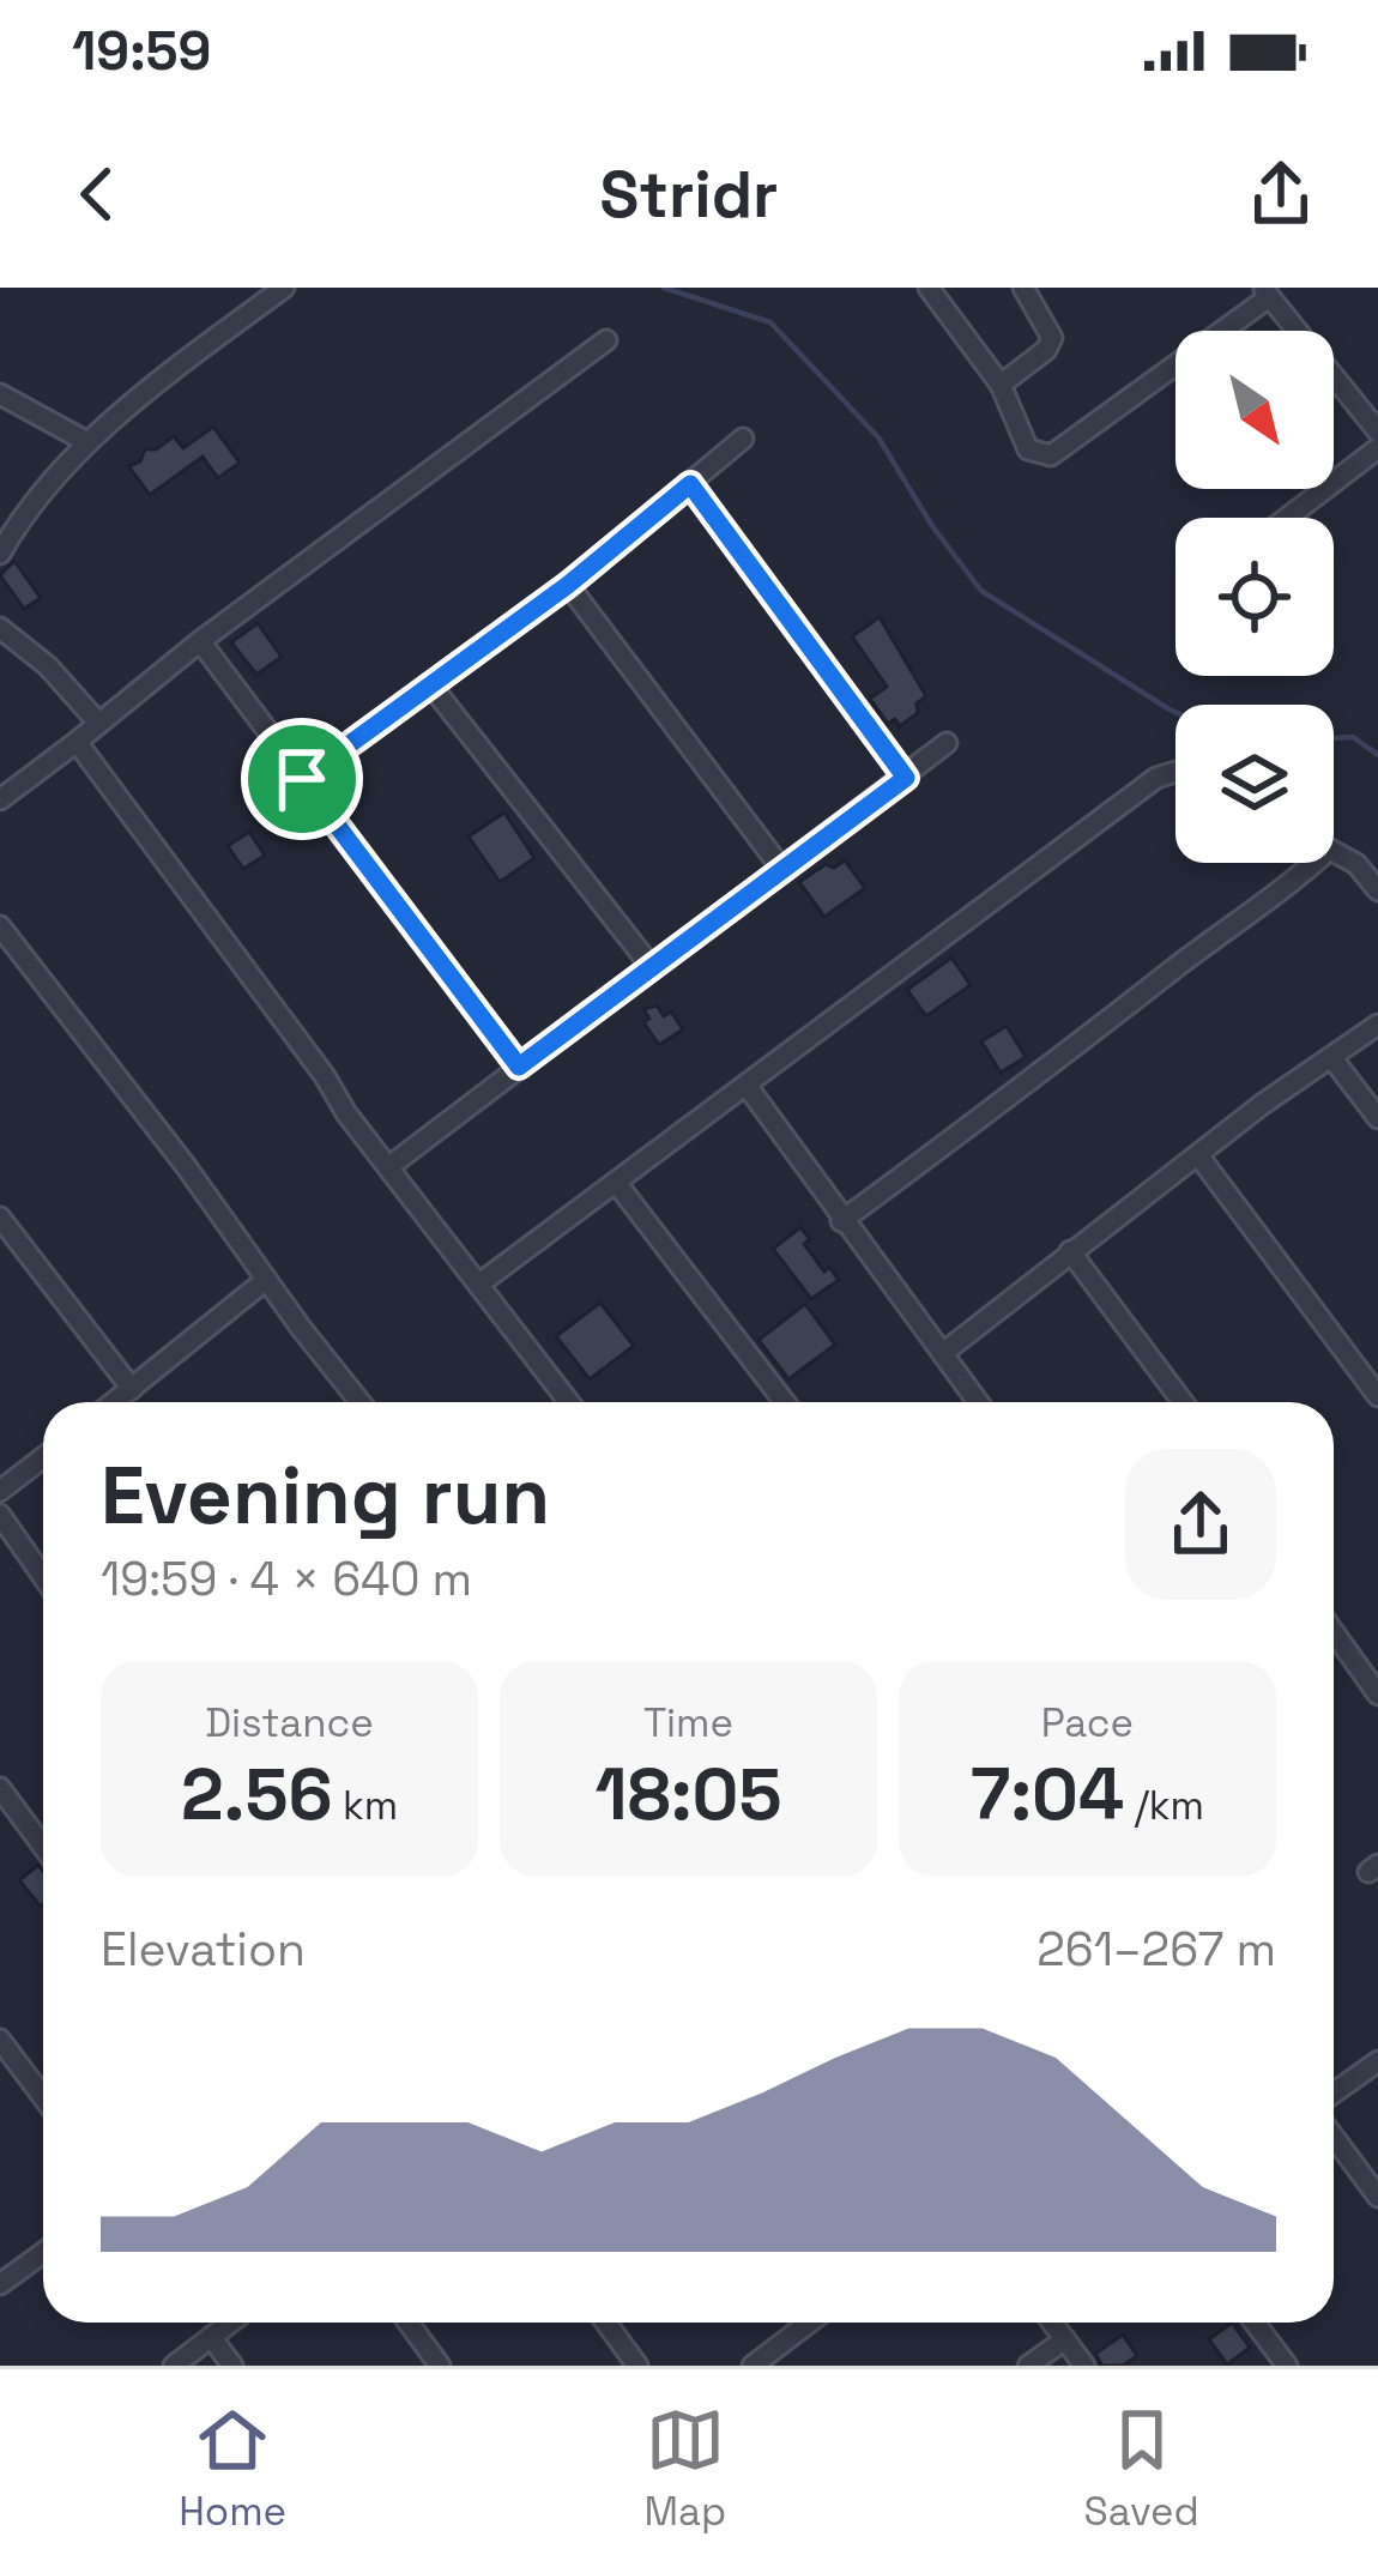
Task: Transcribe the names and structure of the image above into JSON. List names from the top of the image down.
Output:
{
  "north": "bottom right",
  "page": {
    "status": "19:59",
    "header": "Stridr",
    "heading": ["Evening run", "19:59 · 4 × 640 m"],
    "stats": [
      ["Distance", "2.56 km"],
      ["Time", "18:05"],
      ["Pace", "7:04 /km"]
    ],
    "chart": ["Elevation", "261–267 m"],
    "tabs": ["Home", "Map", "Saved"]
  }
}
